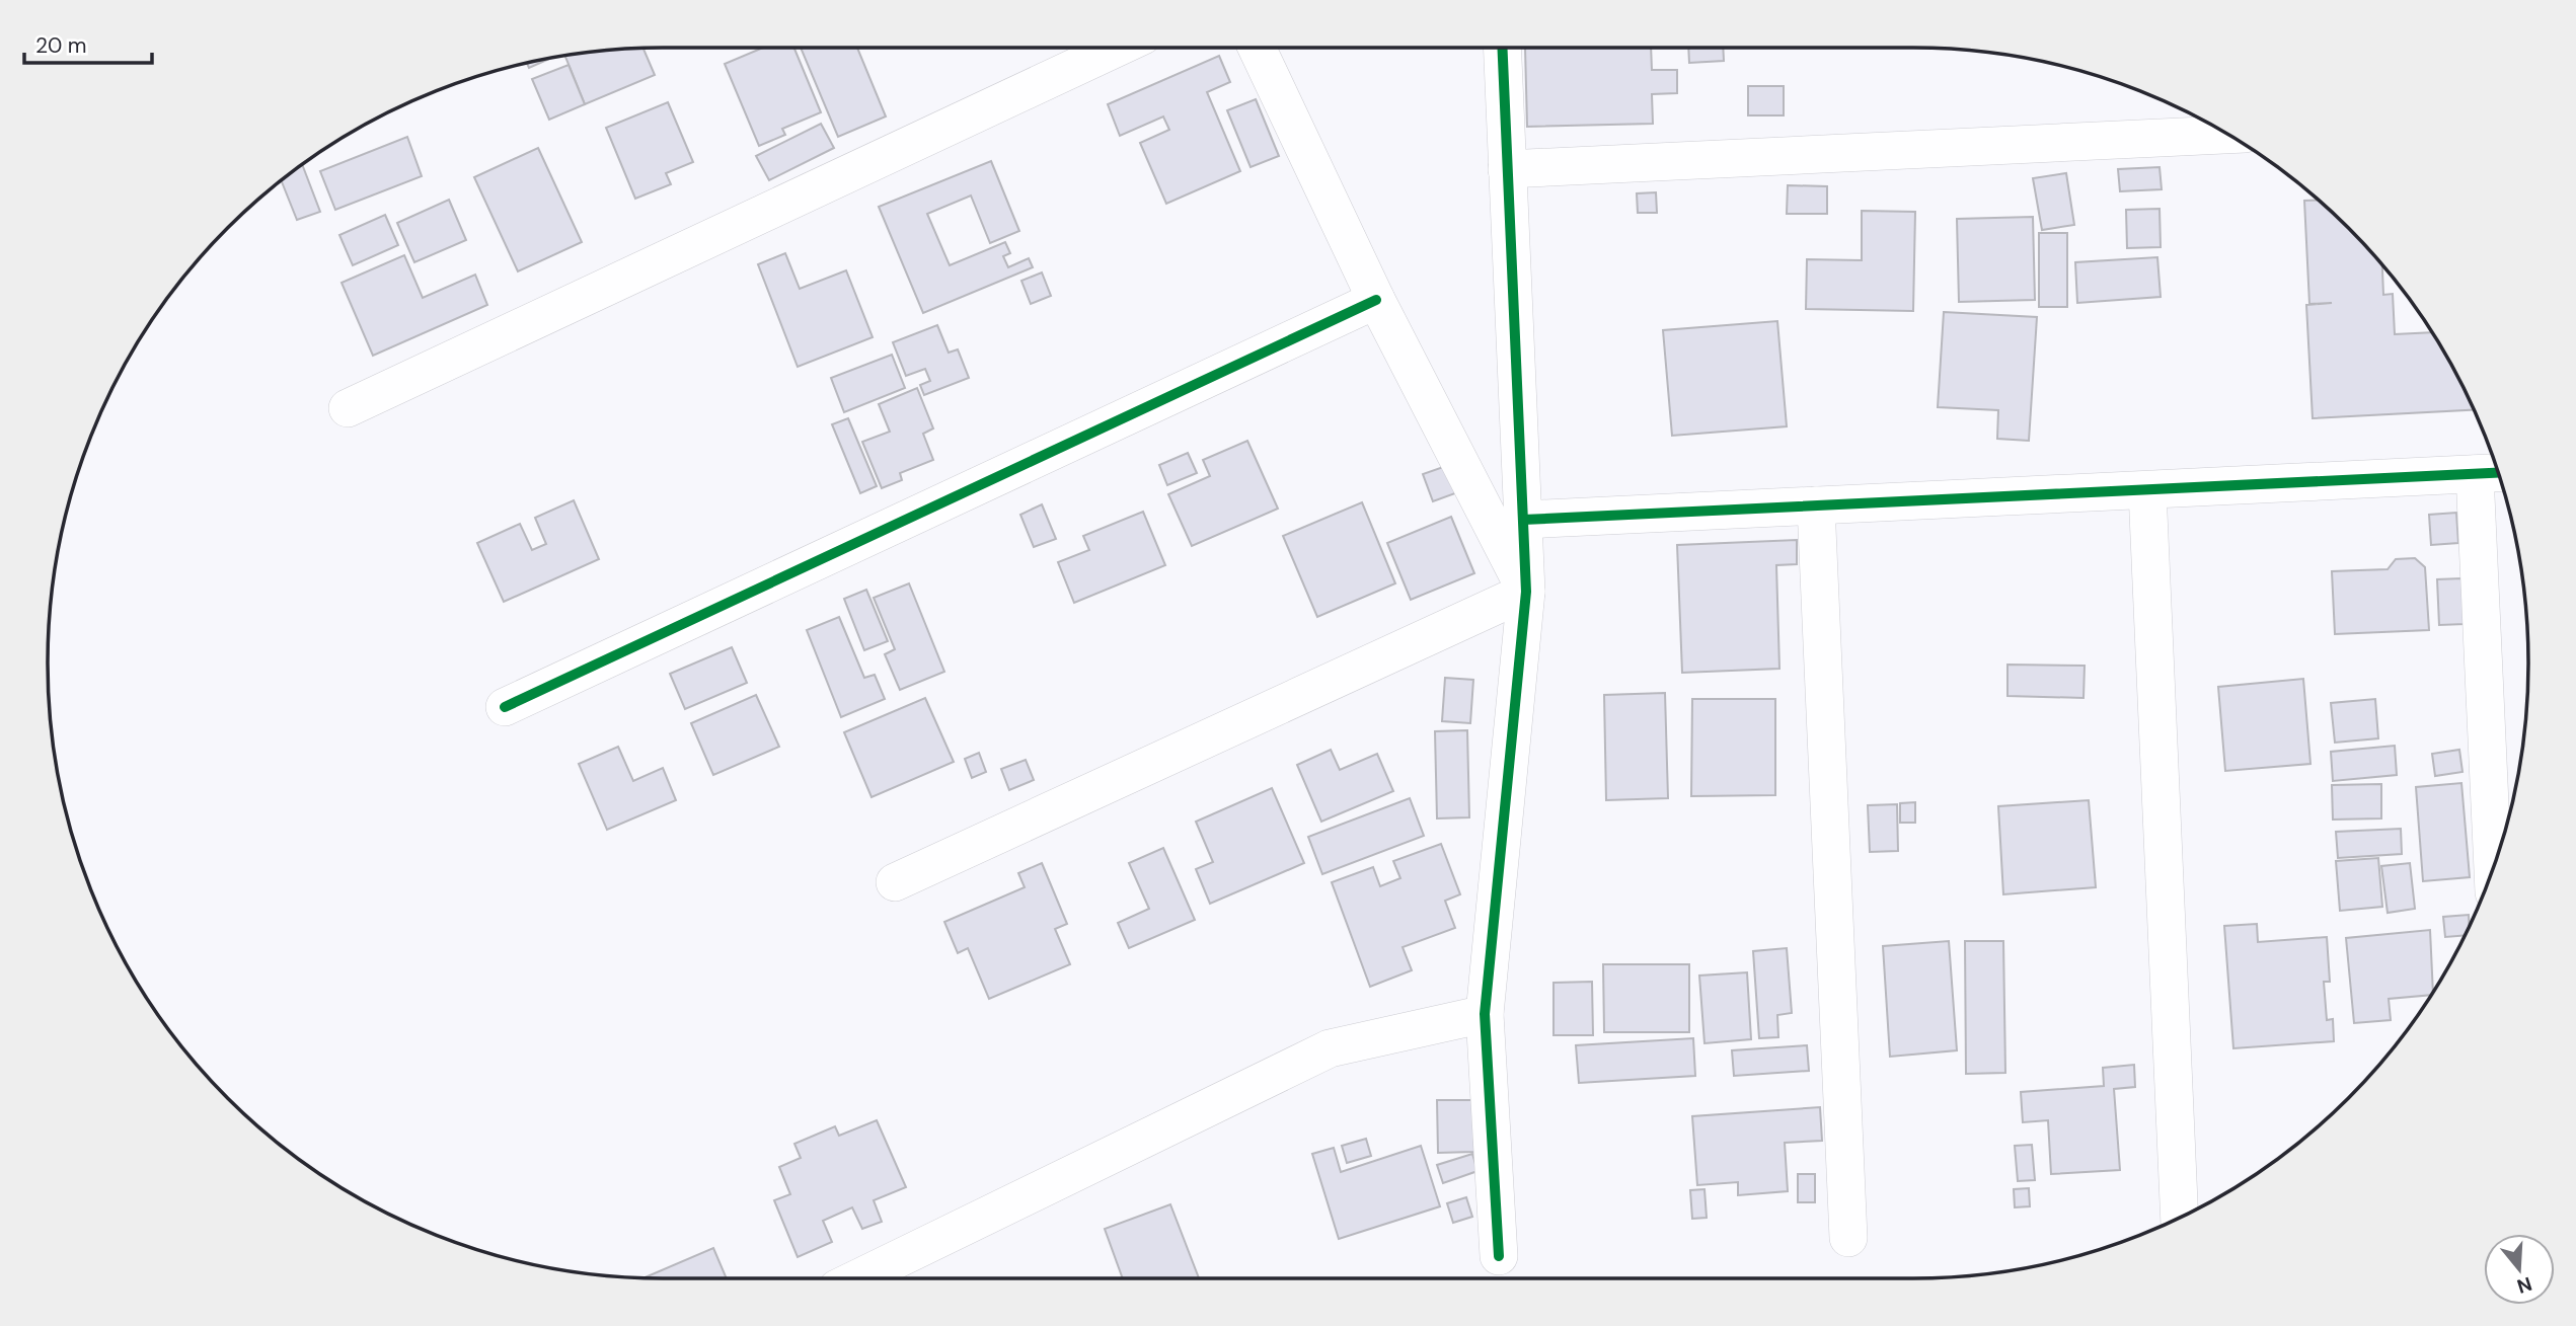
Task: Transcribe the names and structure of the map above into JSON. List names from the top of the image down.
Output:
{
  "scale_bar": "20 m",
  "north": "bottom"
}
